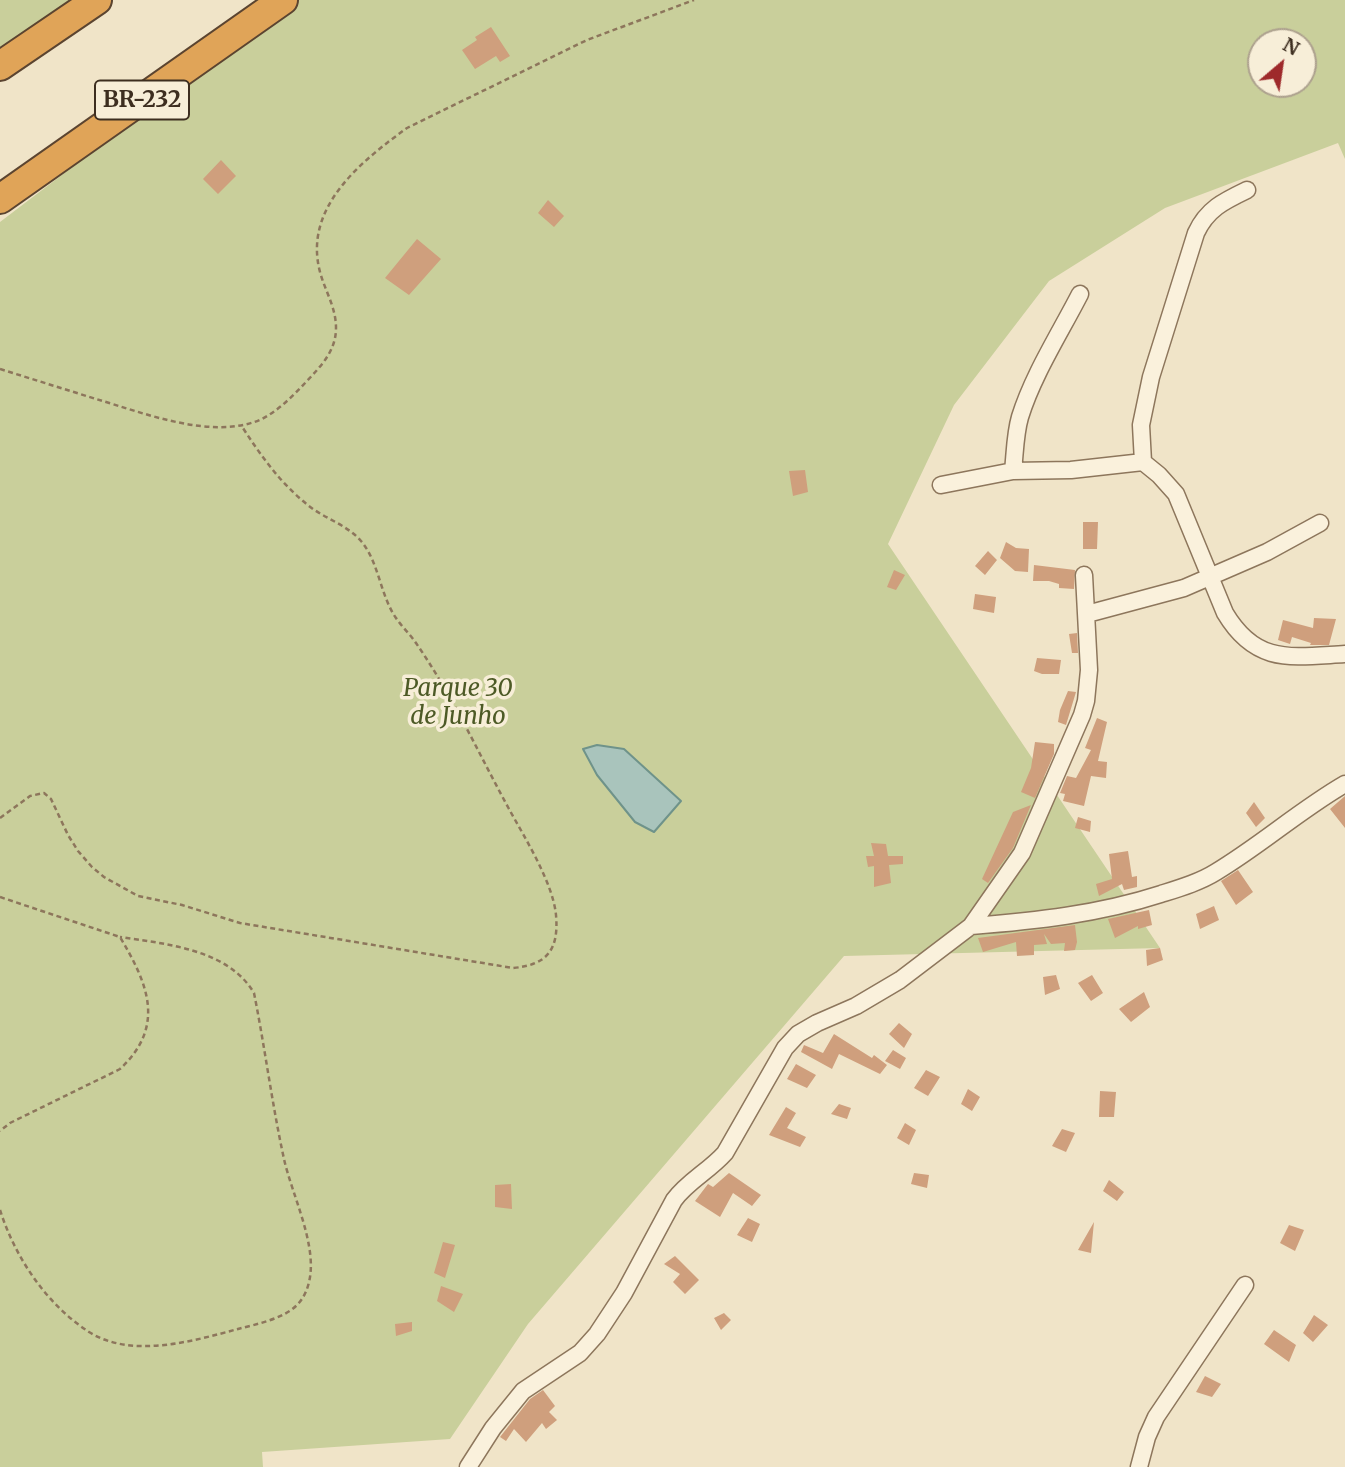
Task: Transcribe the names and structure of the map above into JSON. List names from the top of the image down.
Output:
{
  "streets": {
    "highway": ["BR-232"]
  },
  "parks": ["Parque 30 de Junho"],
  "north": "top right"
}
